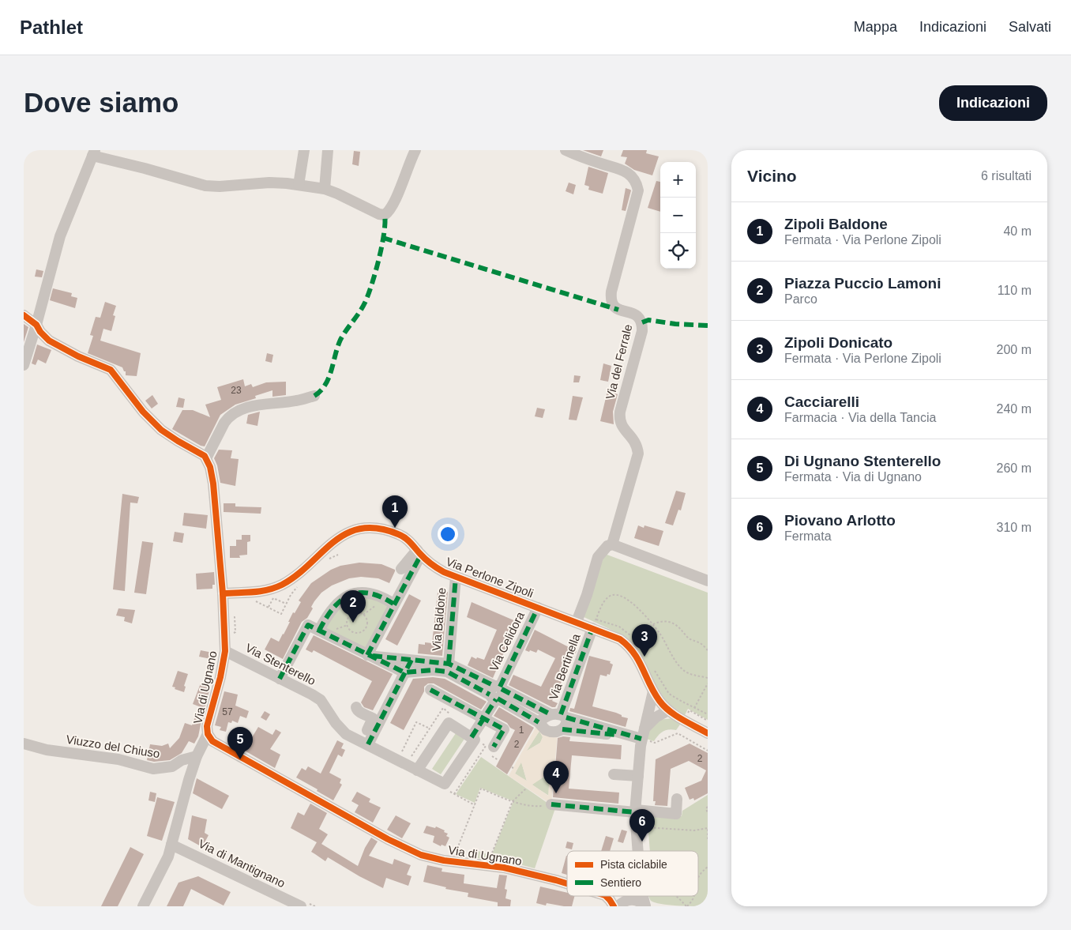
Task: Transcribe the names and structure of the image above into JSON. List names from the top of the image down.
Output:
{
  "streets": {
    "street": [
      "Via del Ferrale",
      "Via Perlone Zipoli",
      "Via Baldone",
      "Via Celidora",
      "Via Stenterello",
      "Via Bertinella",
      "Via di Ugnano",
      "Viuzzo del Chiuso",
      "Via di Mantignano"
    ]
  },
  "crossings": [
    ["Via Perlone Zipoli", "Via Baldone"],
    ["Via Perlone Zipoli", "Via Celidora"],
    ["Via Perlone Zipoli", "Via Bertinella"],
    ["Via Perlone Zipoli", "Via di Ugnano"],
    ["Via Stenterello", "Via di Ugnano"]
  ],
  "house_numbers": [
    "23",
    "57",
    "1",
    "2",
    "2"
  ],
  "legend": ["Pista ciclabile", "Sentiero"],
  "page": {
    "header": "Pathlet",
    "nav": ["Mappa", "Indicazioni", "Salvati"],
    "buttons": "Indicazioni",
    "title": "Dove siamo",
    "heading": ["Vicino", "6 risultati"],
    "map_buttons": ["+", "−"],
    "list": [
      {
        "mark": "1",
        "name": "Zipoli Baldone",
        "note": "Fermata · Via Perlone Zipoli",
        "value": "40 m"
      },
      {
        "mark": "2",
        "name": "Piazza Puccio Lamoni",
        "note": "Parco",
        "value": "110 m"
      },
      {
        "mark": "3",
        "name": "Zipoli Donicato",
        "note": "Fermata · Via Perlone Zipoli",
        "value": "200 m"
      },
      {
        "mark": "4",
        "name": "Cacciarelli",
        "note": "Farmacia · Via della Tancia",
        "value": "240 m"
      },
      {
        "mark": "5",
        "name": "Di Ugnano Stenterello",
        "note": "Fermata · Via di Ugnano",
        "value": "260 m"
      },
      {
        "mark": "6",
        "name": "Piovano Arlotto",
        "note": "Fermata",
        "value": "310 m"
      }
    ],
    "pins": [
      "1",
      "2",
      "3",
      "5",
      "4",
      "6"
    ]
  }
}
